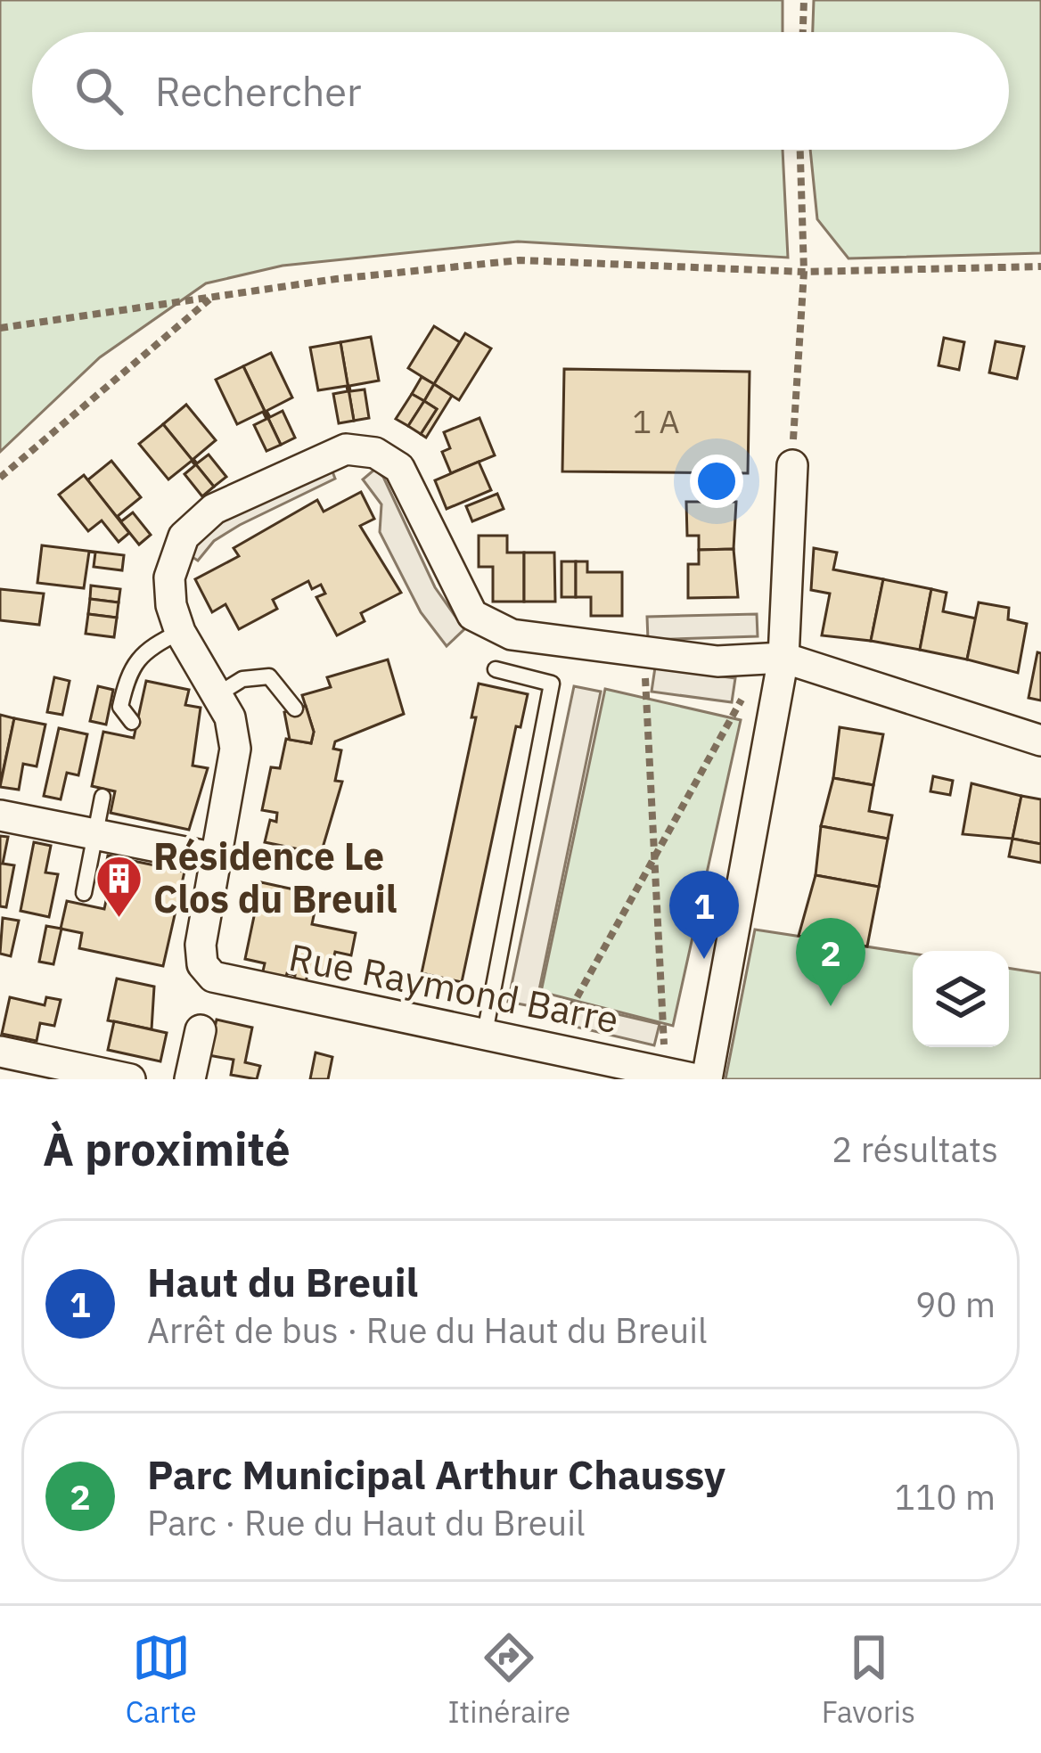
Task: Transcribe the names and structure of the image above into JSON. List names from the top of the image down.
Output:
{
  "streets": {
    "street": ["Rue Raymond Barre"]
  },
  "places": {
    "building": ["Résidence Le Clos du Breuil"]
  },
  "house_numbers": ["1 A"],
  "page": {
    "search": "Rechercher",
    "pins": ["1", "2"],
    "heading": ["À proximité", "2 résultats"],
    "list": [
      {
        "mark": "1",
        "name": "Haut du Breuil",
        "note": "Arrêt de bus · Rue du Haut du Breuil",
        "value": "90 m"
      },
      {
        "mark": "2",
        "name": "Parc Municipal Arthur Chaussy",
        "note": "Parc · Rue du Haut du Breuil",
        "value": "110 m"
      }
    ],
    "nav": ["Carte", "Itinéraire", "Favoris"]
  }
}
